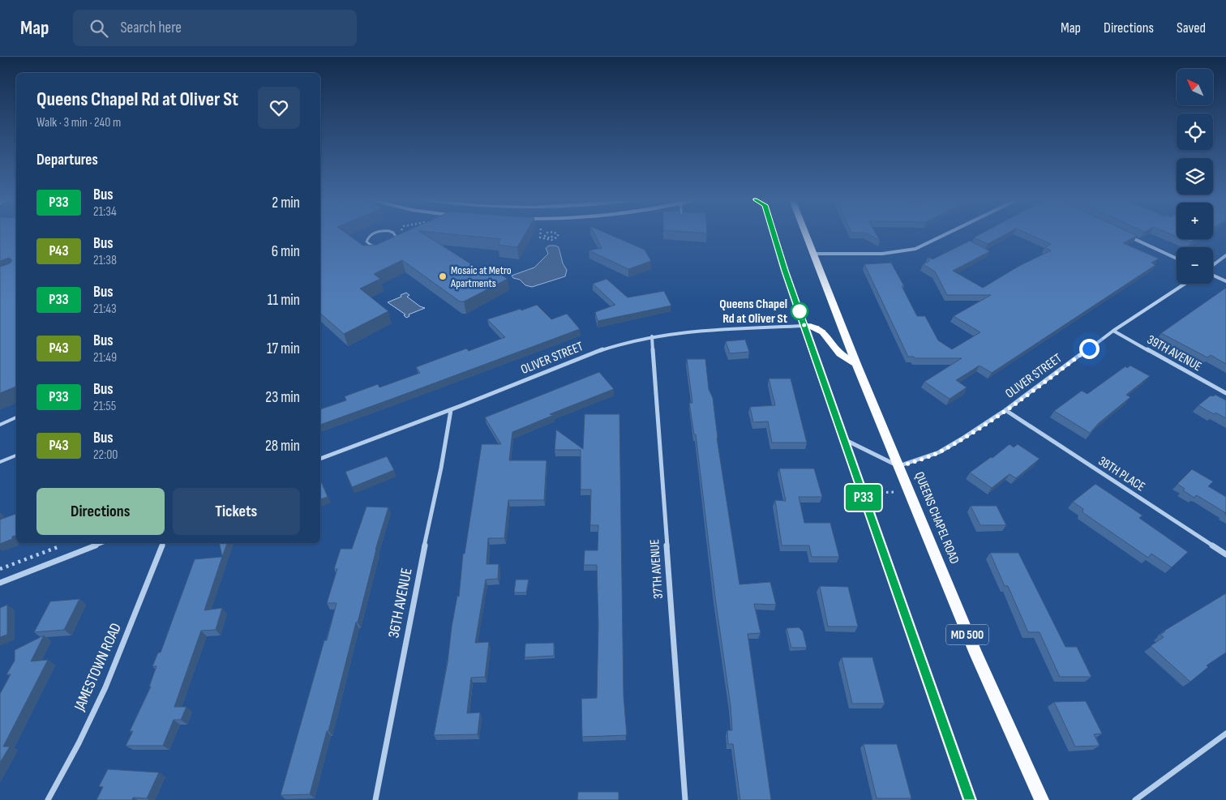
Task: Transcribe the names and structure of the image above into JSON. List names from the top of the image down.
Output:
{
  "streets": {
    "main road": ["QUEENS CHAPEL ROAD", "MD 500"],
    "street": [
      "39TH AVENUE",
      "OLIVER STREET",
      "38TH PLACE",
      "37TH AVENUE",
      "36TH AVENUE",
      "JAMESTOWN ROAD"
    ]
  },
  "crossings": [
    ["39TH AVENUE", "OLIVER STREET"],
    ["OLIVER STREET", "38TH PLACE"],
    ["OLIVER STREET", "QUEENS CHAPEL ROAD"],
    ["OLIVER STREET", "37TH AVENUE"],
    ["OLIVER STREET", "36TH AVENUE"]
  ],
  "places": ["Mosaic at Metro Apartments", "Queens Chapel Rd at Oliver St"],
  "lines": ["bus line P33"],
  "north": "top left",
  "page": {
    "header": "Map",
    "search": "Search here",
    "nav": ["Map", "Directions", "Saved"],
    "on_map": "P33",
    "map_buttons": ["+", "−"],
    "heading": [
      ["Queens Chapel Rd at Oliver St", "Walk · 3 min · 240 m"],
      "Departures"
    ],
    "list": [
      {
        "mark": "P33",
        "name": "Bus",
        "note": "21:34",
        "value": "2 min"
      },
      {
        "mark": "P43",
        "name": "Bus",
        "note": "21:38",
        "value": "6 min"
      },
      {
        "mark": "P33",
        "name": "Bus",
        "note": "21:43",
        "value": "11 min"
      },
      {
        "mark": "P43",
        "name": "Bus",
        "note": "21:49",
        "value": "17 min"
      },
      {
        "mark": "P33",
        "name": "Bus",
        "note": "21:55",
        "value": "23 min"
      },
      {
        "mark": "P43",
        "name": "Bus",
        "note": "22:00",
        "value": "28 min"
      }
    ],
    "buttons": ["Directions", "Tickets"]
  }
}
